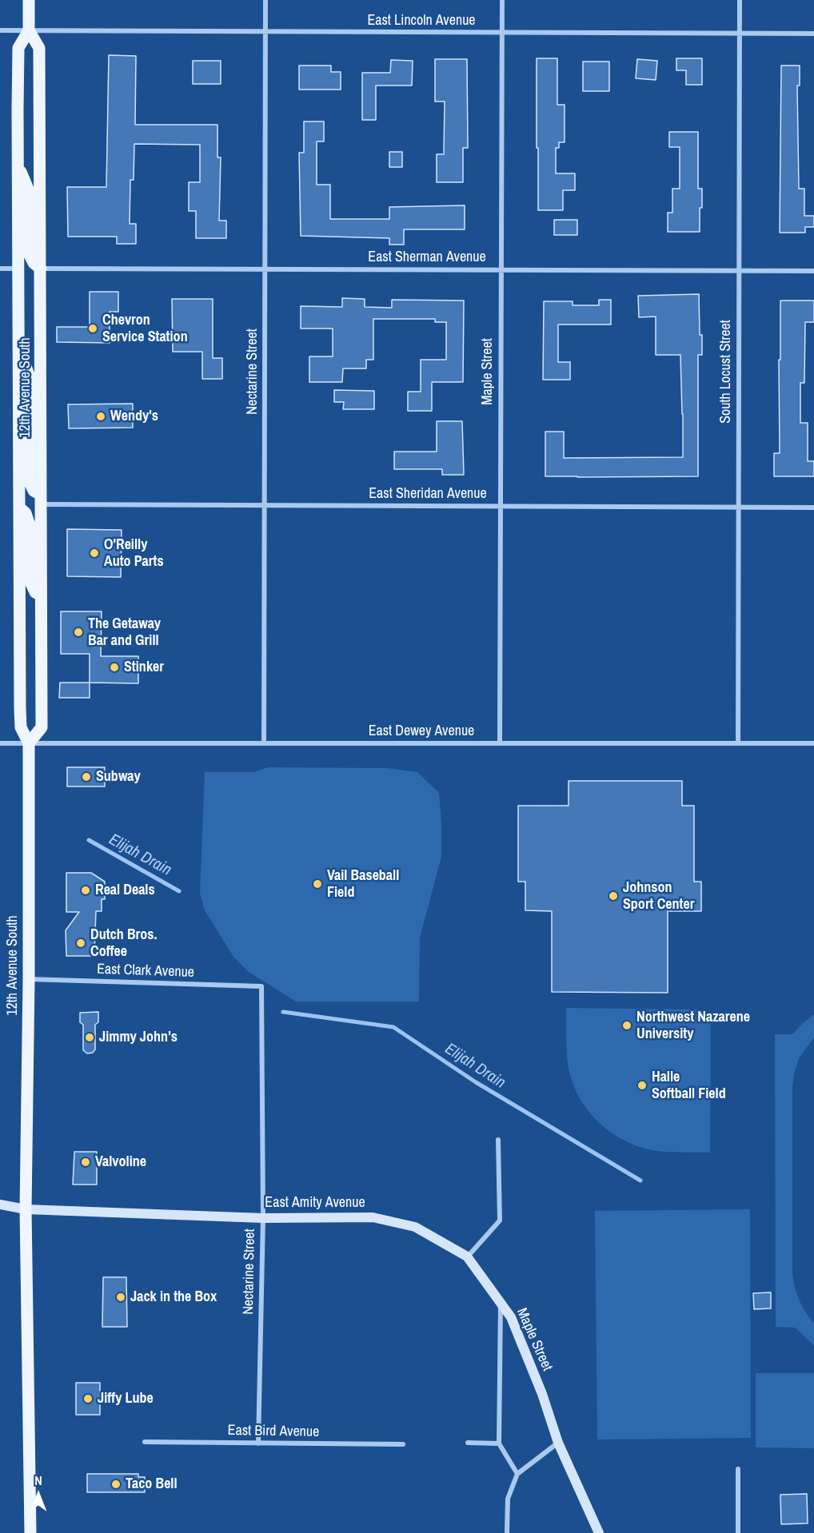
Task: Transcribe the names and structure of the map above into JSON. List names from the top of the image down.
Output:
{
  "streets": {
    "main road": ["Maple Street", "12th Avenue South", "East Amity Avenue"],
    "street": [
      "East Lincoln Avenue",
      "East Sherman Avenue",
      "Nectarine Street",
      "South Locust Street",
      "East Sheridan Avenue",
      "East Dewey Avenue",
      "East Clark Avenue",
      "East Bird Avenue"
    ]
  },
  "crossings": [
    ["East Lincoln Avenue", "Nectarine Street"],
    ["East Lincoln Avenue", "Maple Street"],
    ["East Lincoln Avenue", "South Locust Street"],
    ["East Lincoln Avenue", "12th Avenue South"],
    ["East Sherman Avenue", "Nectarine Street"],
    ["East Sherman Avenue", "Maple Street"],
    ["East Sherman Avenue", "South Locust Street"],
    ["East Sherman Avenue", "12th Avenue South"],
    ["Nectarine Street", "East Sheridan Avenue"],
    ["Nectarine Street", "East Dewey Avenue"],
    ["Nectarine Street", "East Clark Avenue"],
    ["Nectarine Street", "East Amity Avenue"],
    ["Nectarine Street", "East Bird Avenue"],
    ["Maple Street", "East Sheridan Avenue"],
    ["Maple Street", "East Dewey Avenue"],
    ["Maple Street", "East Amity Avenue"],
    ["South Locust Street", "East Sheridan Avenue"],
    ["South Locust Street", "East Dewey Avenue"],
    ["12th Avenue South", "East Sheridan Avenue"],
    ["12th Avenue South", "East Dewey Avenue"],
    ["12th Avenue South", "East Clark Avenue"],
    ["12th Avenue South", "East Amity Avenue"]
  ],
  "water": ["Elijah Drain"],
  "places": [
    "Chevron Service Station",
    "Wendy's",
    "O'Reilly Auto Parts",
    "The Getaway Bar and Grill",
    "Stinker",
    "Subway",
    "Vail Baseball Field",
    "Real Deals",
    "Johnson Sport Center",
    "Dutch Bros. Coffee",
    "Northwest Nazarene University",
    "Jimmy John's",
    "Halle Softball Field",
    "Valvoline",
    "Jack in the Box",
    "Jiffy Lube",
    "Taco Bell"
  ],
  "north": "top"
}
